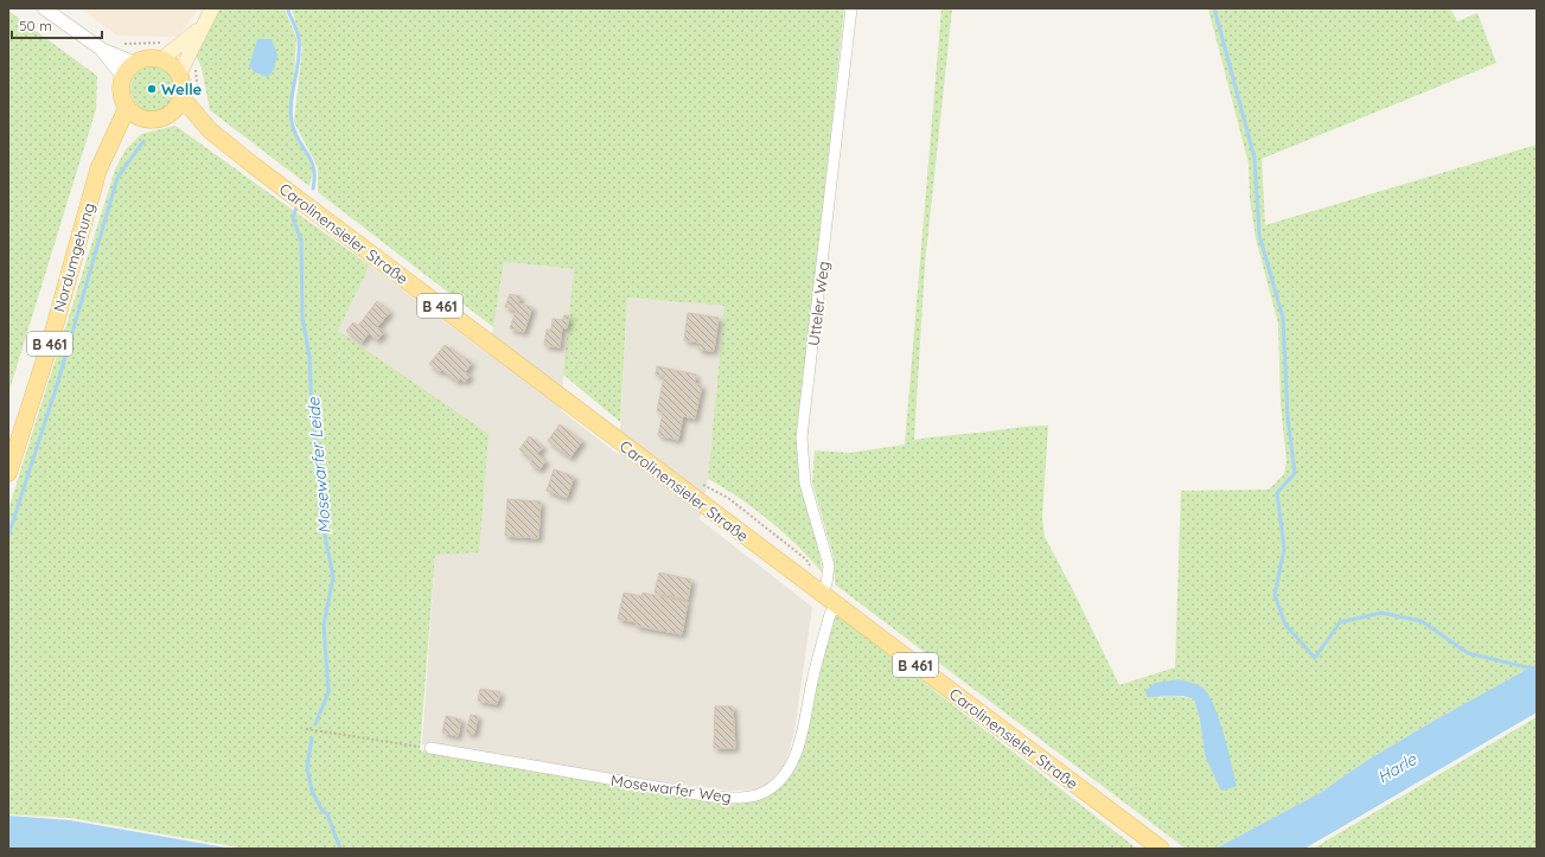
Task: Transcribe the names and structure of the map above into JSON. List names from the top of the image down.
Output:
{
  "streets": {
    "main road": ["Carolinensieler Straße", "Nordumgehung", "B 461"],
    "street": ["Utteler Weg", "Mosewarfer Weg"]
  },
  "crossings": [
    ["Carolinensieler Straße", "Nordumgehung"],
    ["Carolinensieler Straße", "Utteler Weg"],
    ["Carolinensieler Straße", "Mosewarfer Weg"]
  ],
  "water": ["Mosewarfer Leide", "Harle"],
  "places": ["Welle"],
  "scale_bar": "50 m"
}
